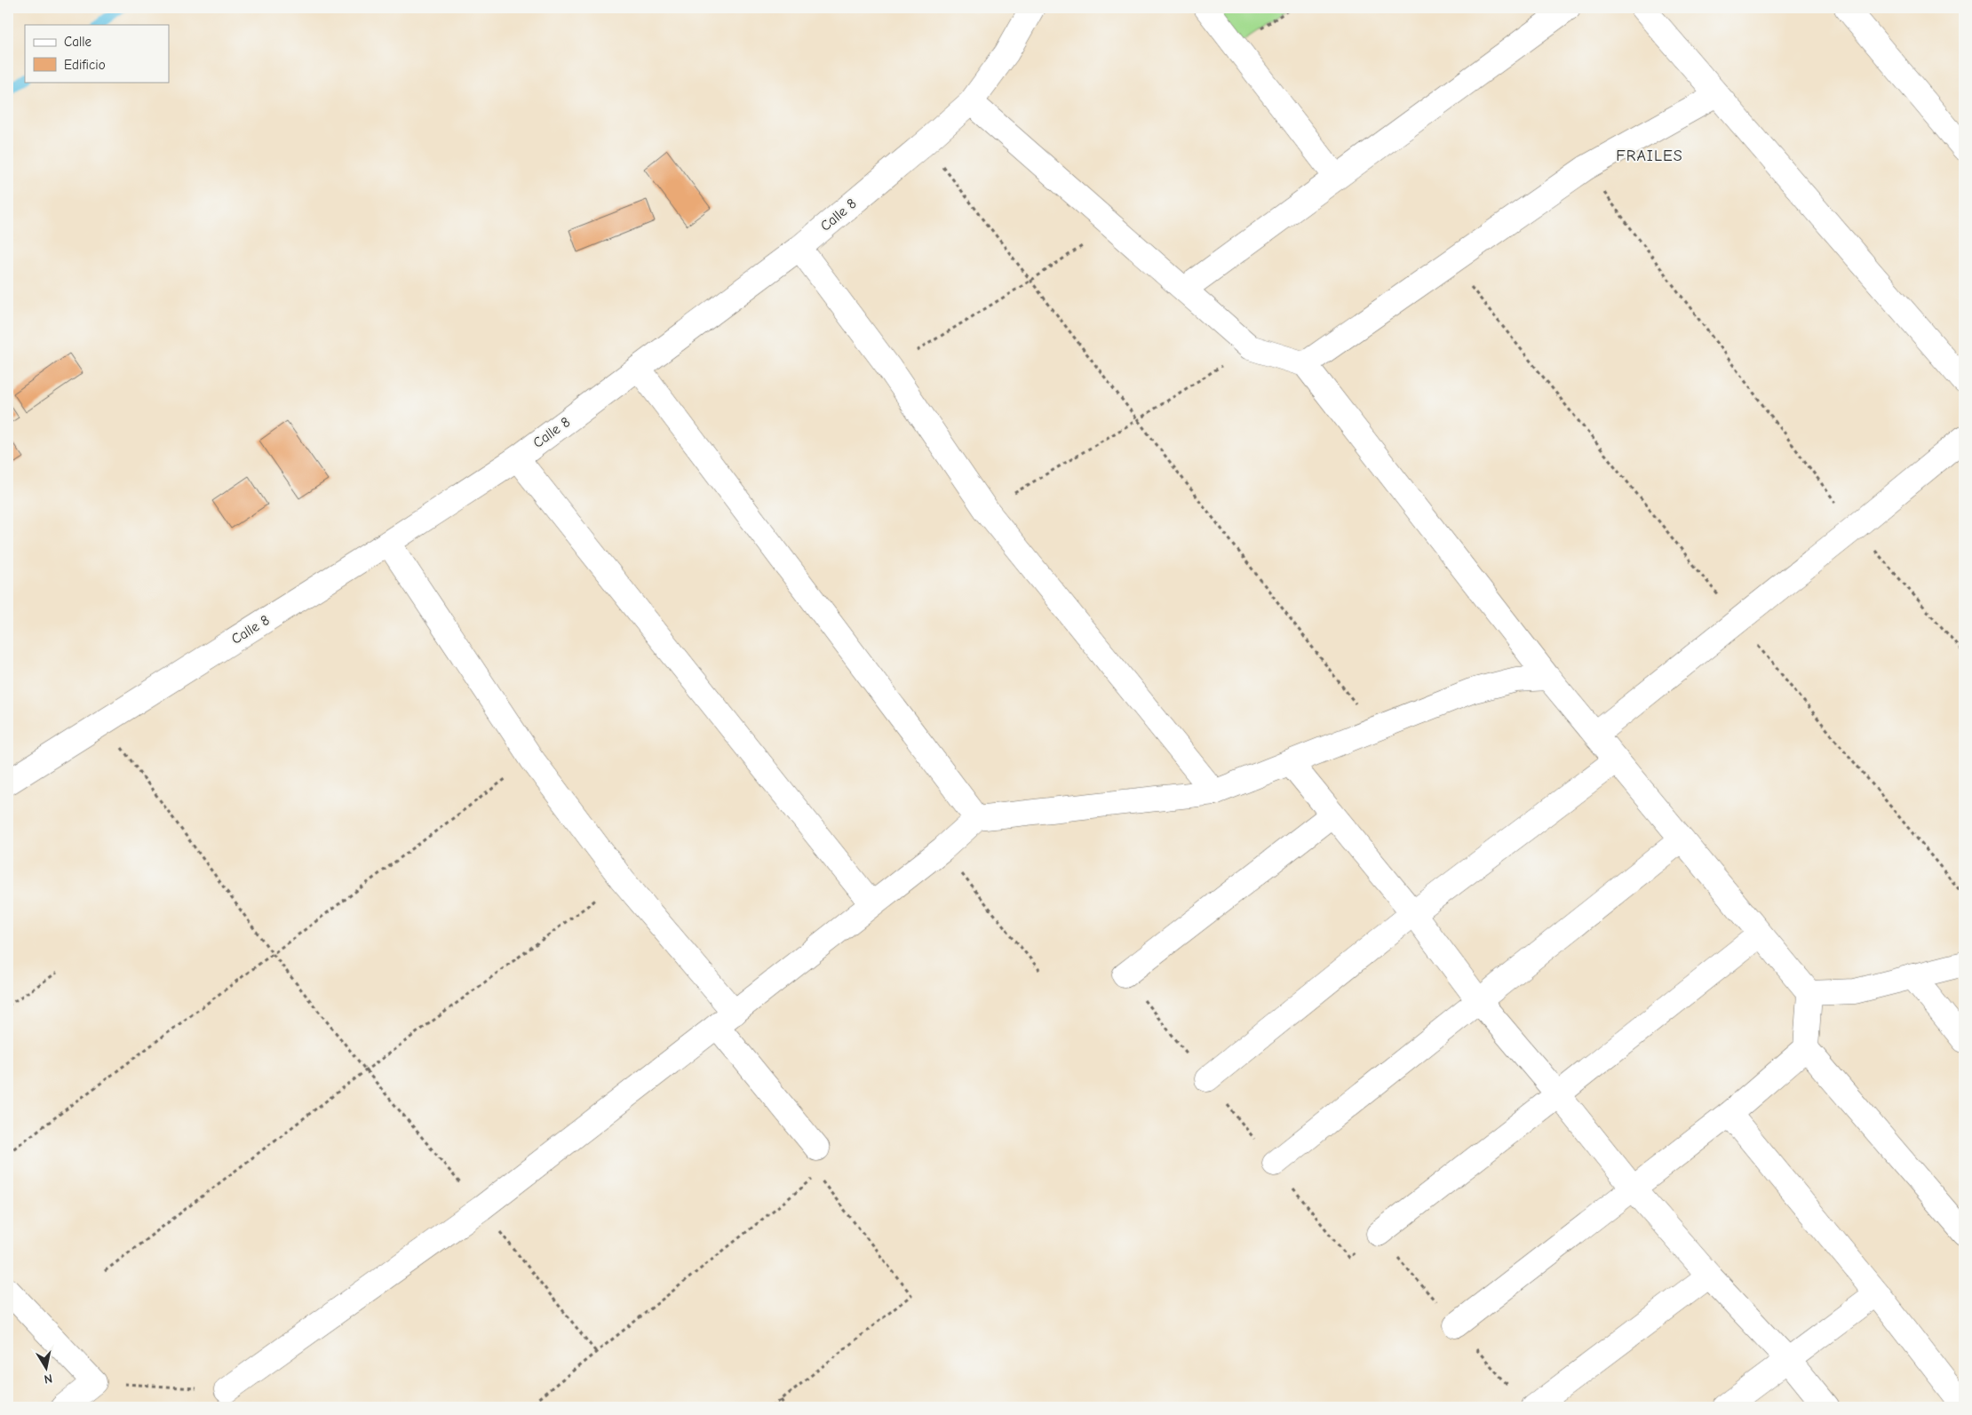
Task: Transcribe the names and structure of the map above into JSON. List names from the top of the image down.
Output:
{
  "streets": {
    "street": ["Calle 8"]
  },
  "districts": ["FRAILES"],
  "legend": ["Calle", "Edificio"],
  "north": "bottom"
}
